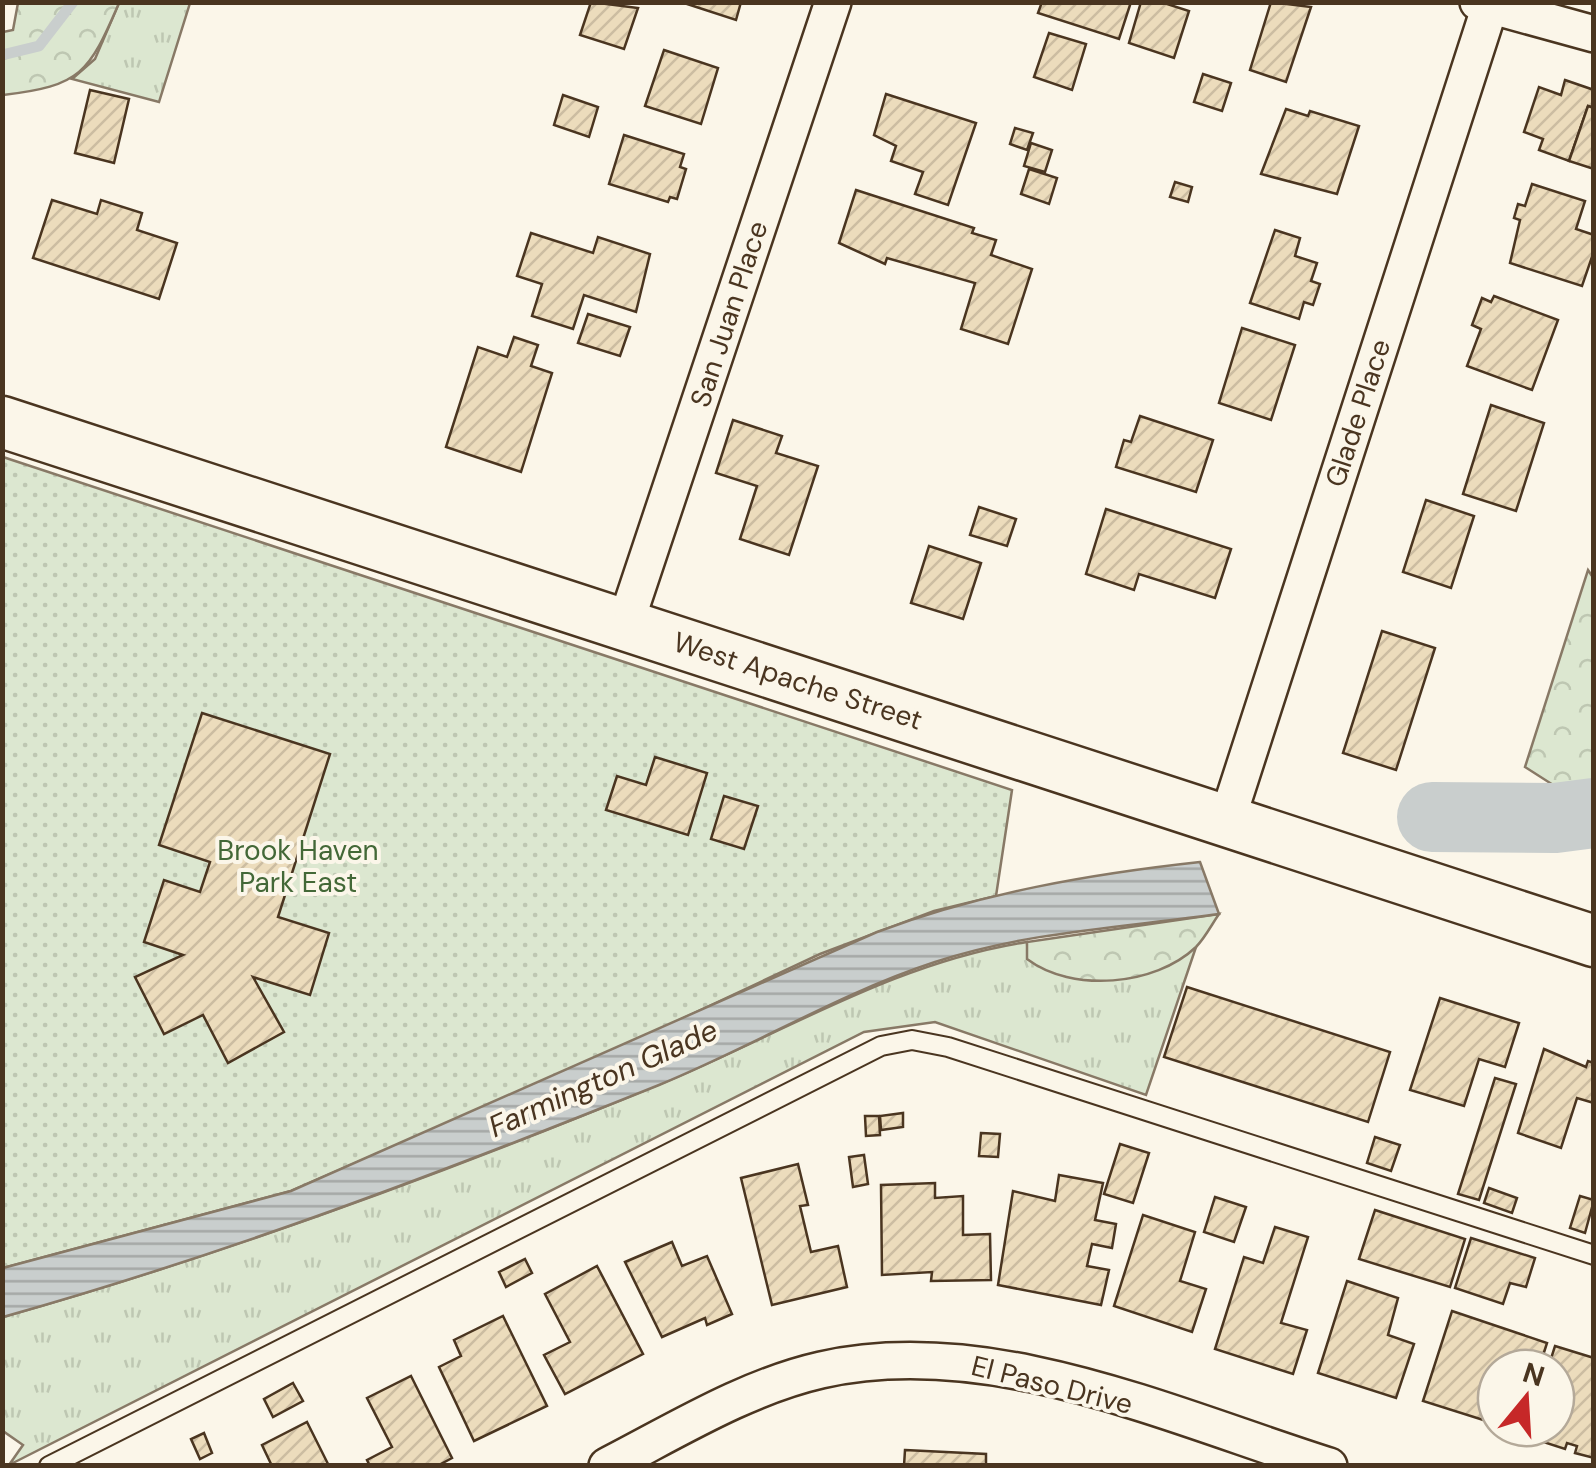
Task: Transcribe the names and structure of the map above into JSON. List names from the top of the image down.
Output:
{
  "streets": {
    "main road": ["West Apache Street"],
    "street": ["San Juan Place", "Glade Place", "El Paso Drive"]
  },
  "crossings": [
    ["San Juan Place", "West Apache Street"],
    ["Glade Place", "West Apache Street"]
  ],
  "water": ["Farmington Glade"],
  "parks": ["Brook Haven Park East"],
  "north": "top"
}
